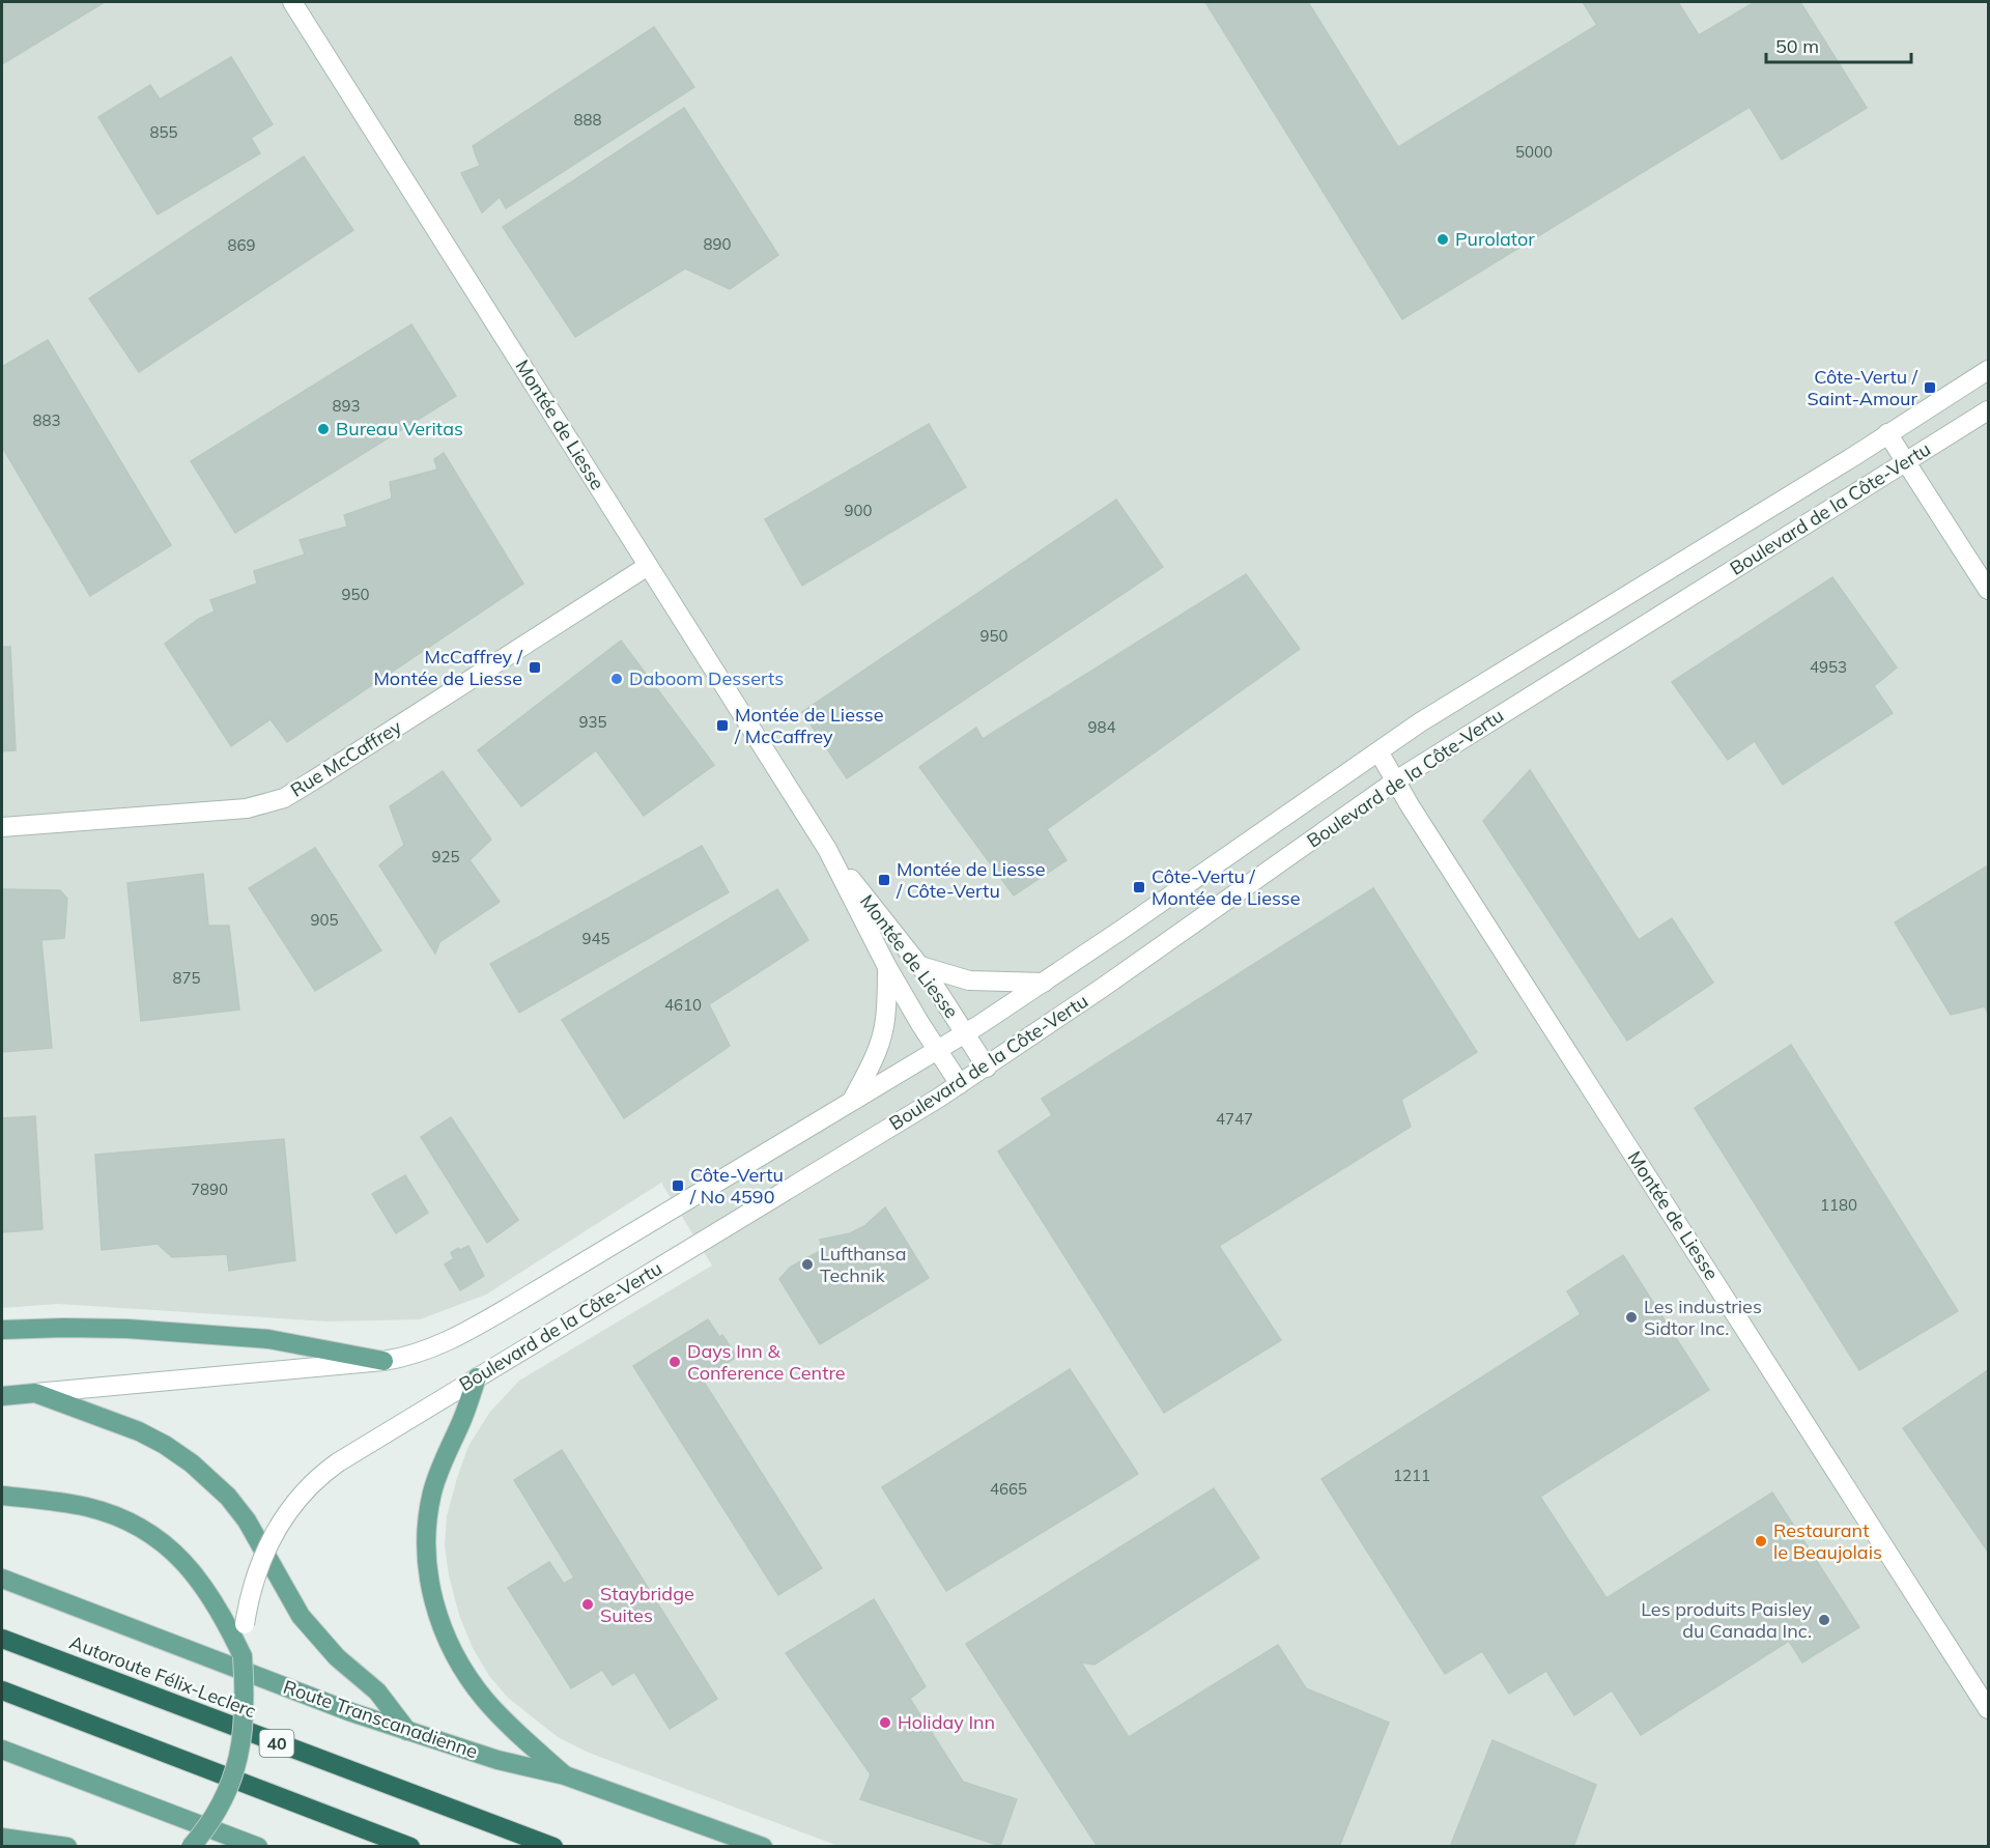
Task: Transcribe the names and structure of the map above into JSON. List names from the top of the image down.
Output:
{
  "streets": {
    "highway": ["Autoroute Félix-Leclerc", "40"],
    "main road": ["Boulevard de la Côte-Vertu", "Route Transcanadienne"],
    "street": ["Montée de Liesse", "Rue McCaffrey"]
  },
  "crossings": [
    ["Montée de Liesse", "Boulevard de la Côte-Vertu"],
    ["Montée de Liesse", "Rue McCaffrey"]
  ],
  "places": {
    "other": [
      "Purolator",
      "Bureau Veritas",
      "Daboom Desserts",
      "Lufthansa Technik",
      "Les industries Sidtor Inc.",
      "Days Inn & Conference Centre",
      "Restaurant le Beaujolais",
      "Staybridge Suites",
      "Les produits Paisley du Canada Inc.",
      "Holiday Inn"
    ],
    "transit": [
      "Côte-Vertu / Saint-Amour",
      "McCaffrey / Montée de Liesse",
      "Montée de Liesse / McCaffrey",
      "Montée de Liesse / Côte-Vertu",
      "Côte-Vertu / Montée de Liesse",
      "Côte-Vertu / No 4590"
    ]
  },
  "house_numbers": [
    "888",
    "855",
    "5000",
    "890",
    "869",
    "893",
    "883",
    "900",
    "950",
    "950",
    "4953",
    "935",
    "984",
    "925",
    "905",
    "945",
    "875",
    "4610",
    "4747",
    "7890",
    "1180",
    "1211",
    "4665"
  ],
  "scale_bar": "50 m"
}
